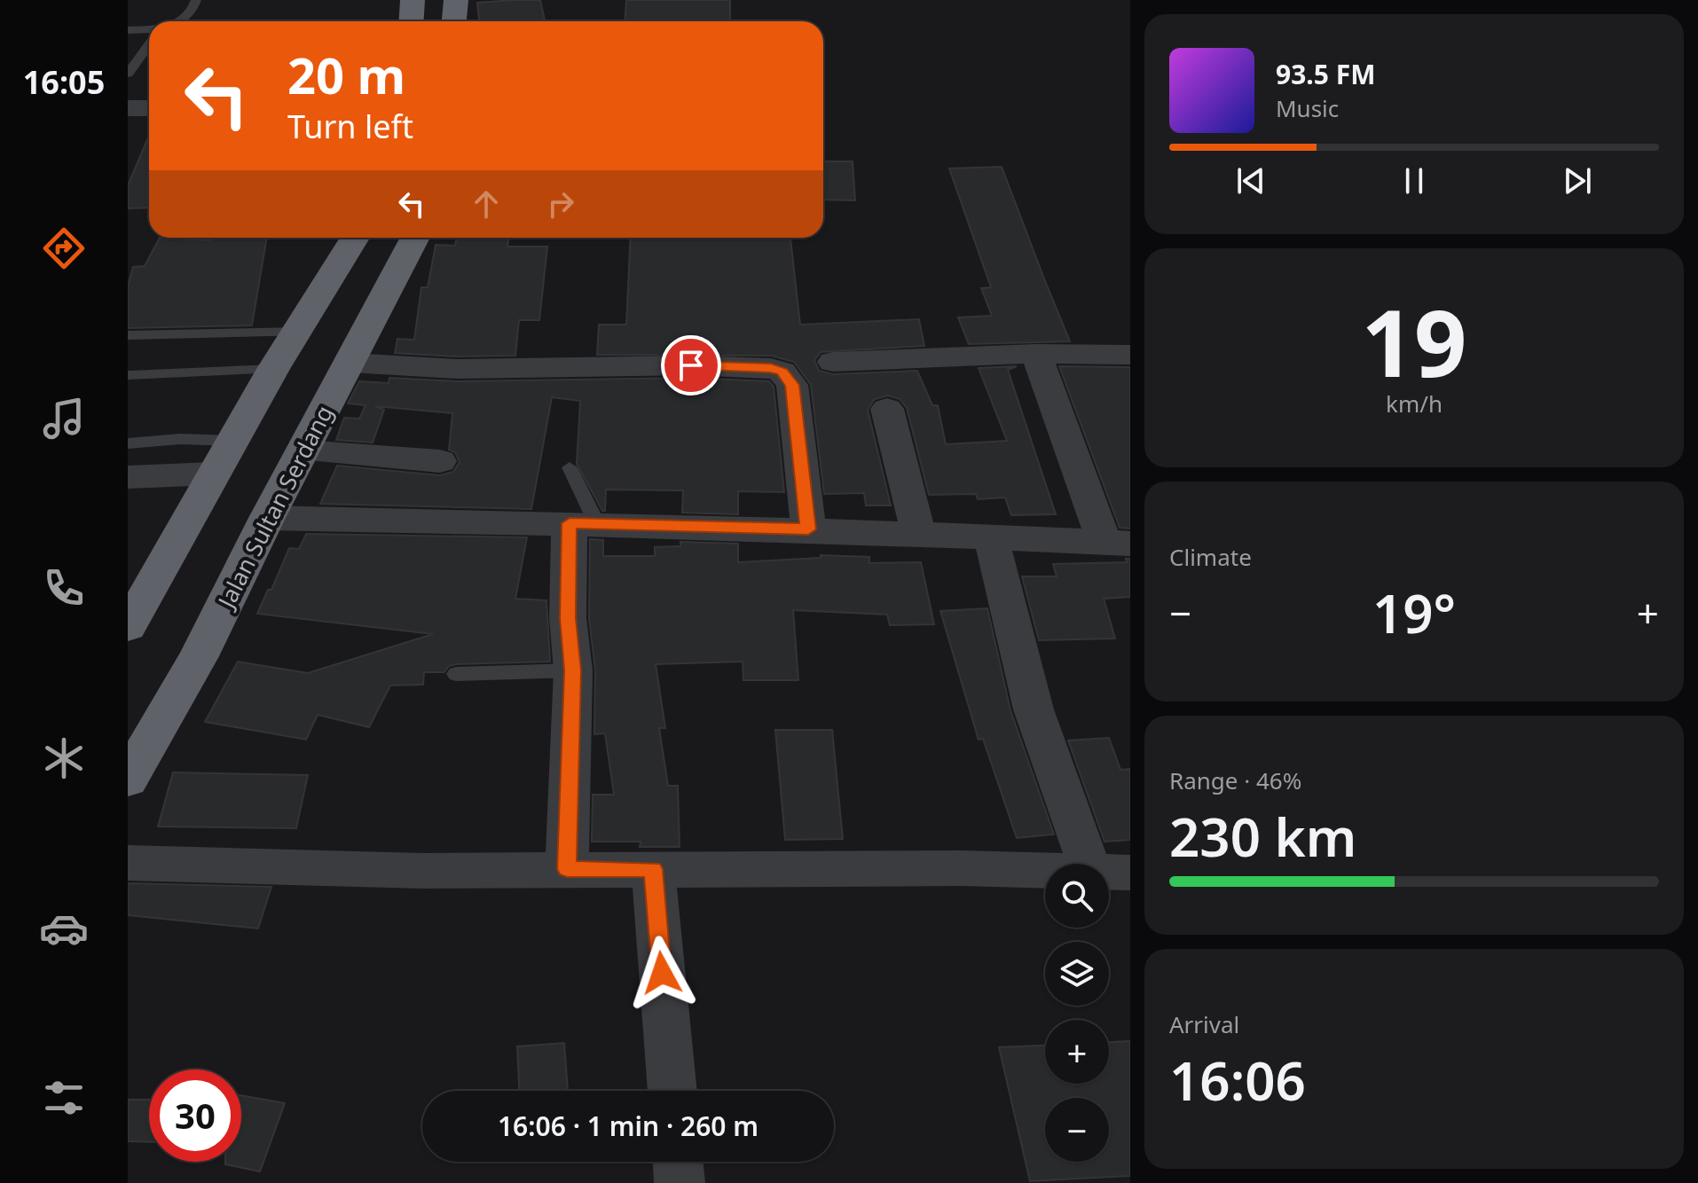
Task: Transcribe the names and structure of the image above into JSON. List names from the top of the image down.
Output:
{
  "streets": {
    "highway": ["Jalan Sultan Serdang"]
  },
  "page": {
    "tabs": "16:05",
    "turn": ["20 m", "Turn left"],
    "song": ["93.5 FM", "Music"],
    "tile": [
      ["19", "km/h"],
      "Climate",
      ["Range · 46%", "230 km"],
      ["Arrival", "16:06"]
    ],
    "heat": ["−", "19°", "+"],
    "map_buttons": ["+", "−"],
    "limit": "30",
    "trip": "16:06 · 1 min · 260 m"
  }
}
